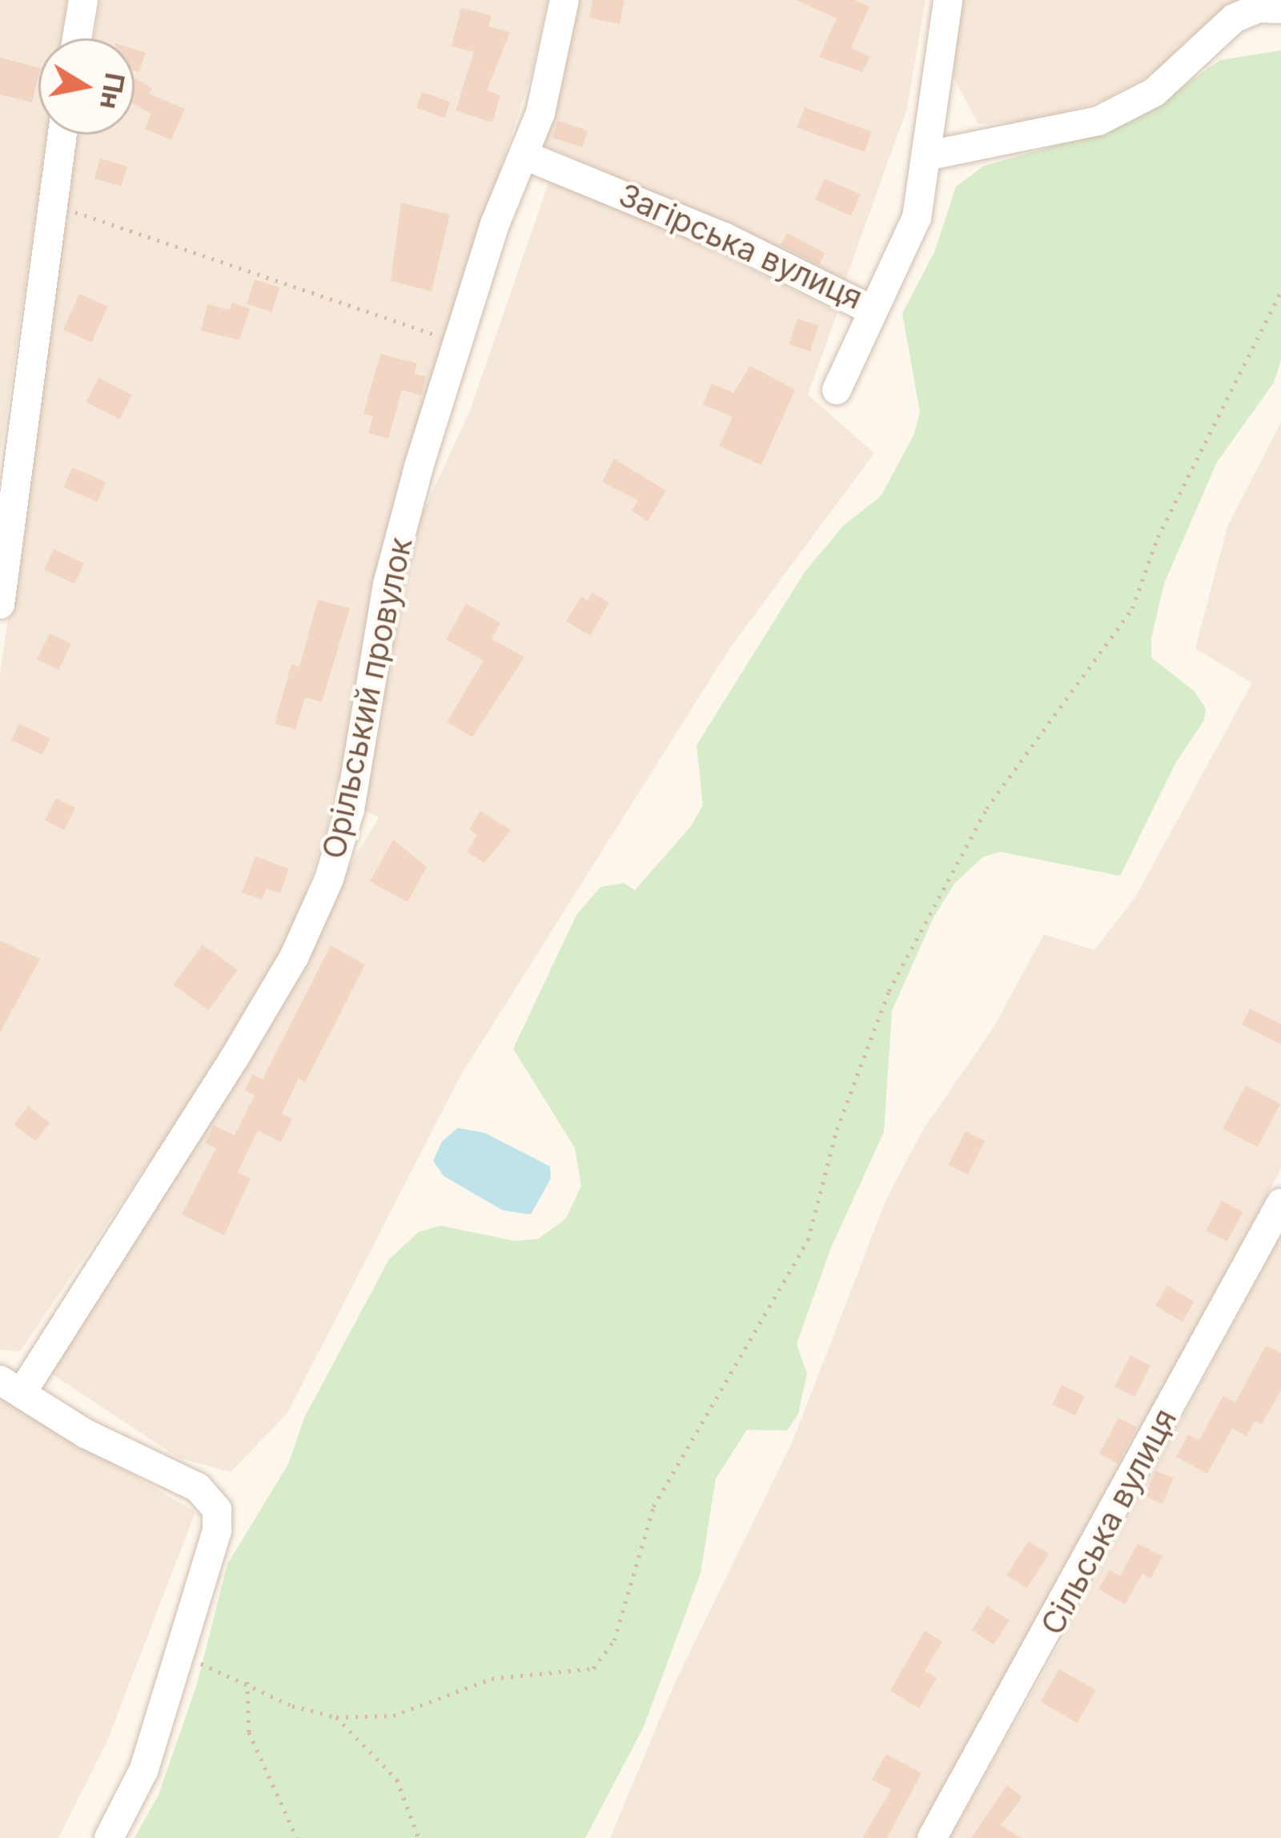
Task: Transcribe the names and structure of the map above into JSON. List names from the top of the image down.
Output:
{
  "streets": {
    "street": ["Загірська вулиця", "Орільський провулок", "Сільська вулиця"]
  },
  "crossings": [
    ["Загірська вулиця", "Орільський провулок"]
  ],
  "north": "right"
}
